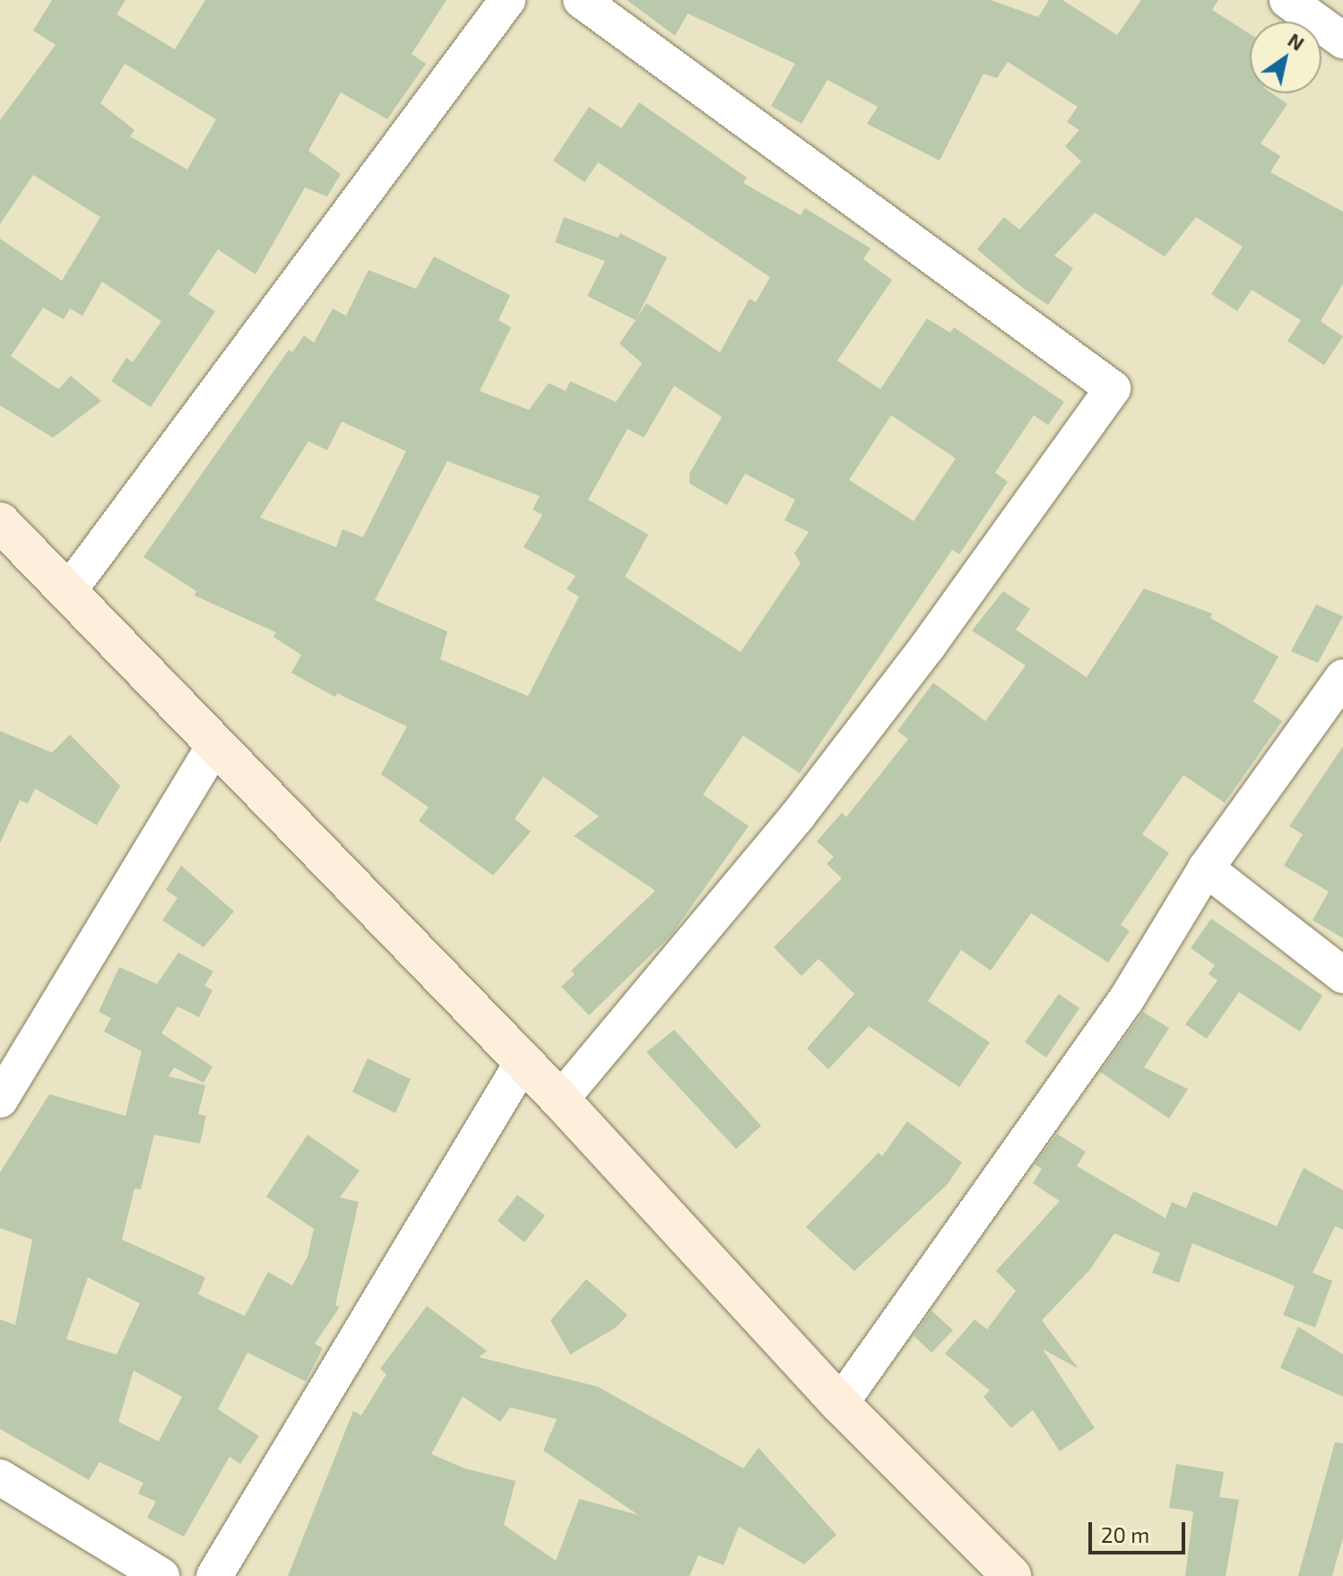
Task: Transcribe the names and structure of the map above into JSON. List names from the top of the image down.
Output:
{
  "scale_bar": "20 m",
  "north": "top right"
}
